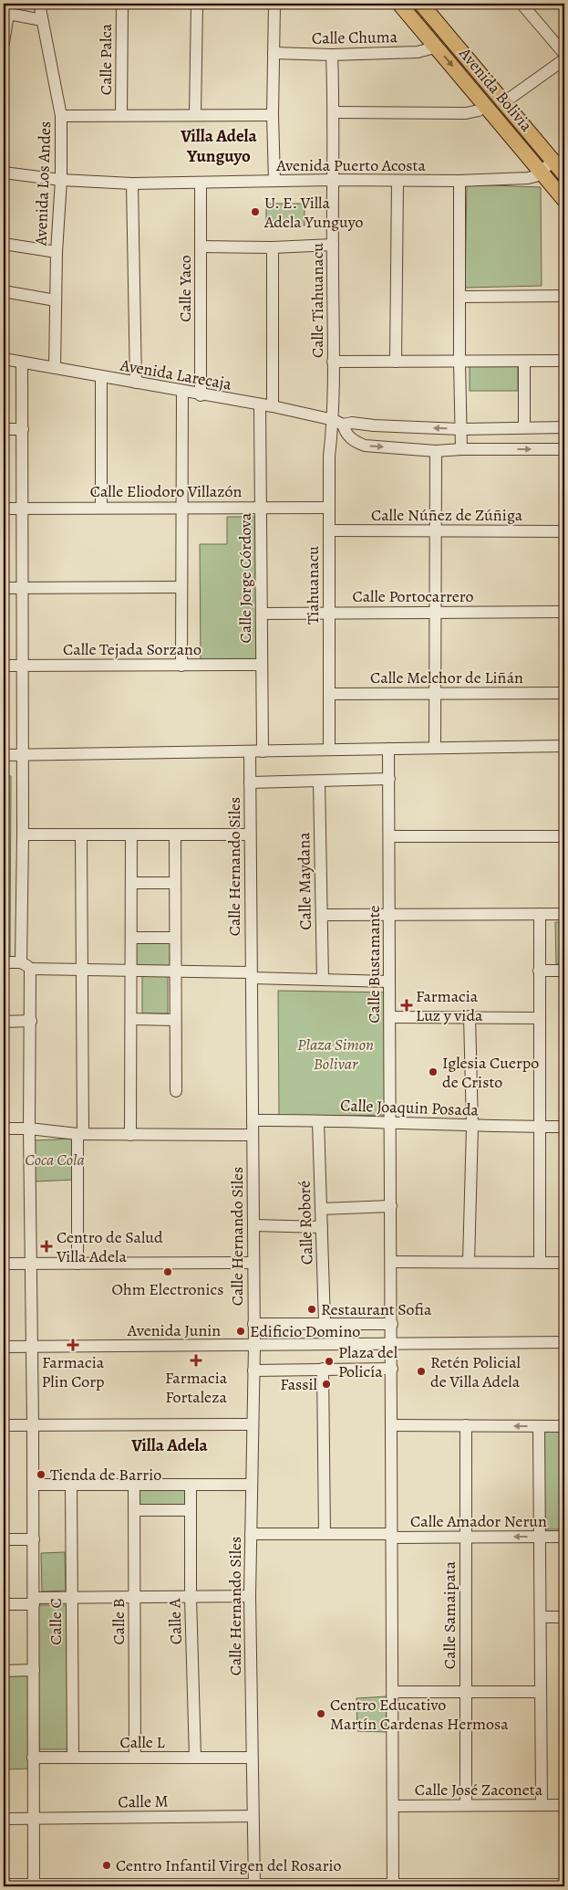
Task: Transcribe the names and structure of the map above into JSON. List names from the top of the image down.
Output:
{
  "streets": {
    "main road": ["Avenida Bolivia"],
    "street": [
      "Calle Chuma",
      "Calle Palca",
      "Avenida Puerto Acosta",
      "Avenida Los Andes",
      "Calle Yaco",
      "Calle Tiahuanacu",
      "Avenida Larecaja",
      "Calle Eliodoro Villazón",
      "Calle Núñez de Zúñiga",
      "Calle Jorge Córdova",
      "Tiahuanacu",
      "Calle Portocarrero",
      "Calle Tejada Sorzano",
      "Calle Melchor de Liñán",
      "Calle Hernando Siles",
      "Calle Maydana",
      "Calle Bustamante",
      "Calle Joaquin Posada",
      "Calle Roboré",
      "Avenida Junin",
      "Calle Amador Nerun",
      "Calle Samaipata",
      "Calle C",
      "Calle B",
      "Calle A",
      "Calle L",
      "Calle José Zaconeta",
      "Calle M"
    ]
  },
  "crossings": [
    ["Calle Chuma", "Avenida Bolivia"],
    ["Calle Chuma", "Calle Tiahuanacu"],
    ["Avenida Bolivia", "Avenida Puerto Acosta"],
    ["Avenida Puerto Acosta", "Avenida Los Andes"],
    ["Avenida Puerto Acosta", "Calle Yaco"],
    ["Avenida Puerto Acosta", "Calle Tiahuanacu"],
    ["Avenida Los Andes", "Avenida Larecaja"],
    ["Calle Yaco", "Avenida Larecaja"],
    ["Calle Tiahuanacu", "Avenida Larecaja"],
    ["Calle Tiahuanacu", "Tiahuanacu"],
    ["Avenida Larecaja", "Calle Jorge Córdova"],
    ["Avenida Larecaja", "Tiahuanacu"],
    ["Calle Eliodoro Villazón", "Calle Jorge Córdova"],
    ["Calle Eliodoro Villazón", "Tiahuanacu"],
    ["Calle Núñez de Zúñiga", "Tiahuanacu"],
    ["Calle Jorge Córdova", "Calle Portocarrero"],
    ["Calle Jorge Córdova", "Calle Tejada Sorzano"],
    ["Tiahuanacu", "Calle Portocarrero"],
    ["Tiahuanacu", "Calle Melchor de Liñán"],
    ["Calle Hernando Siles", "Calle Joaquin Posada"],
    ["Calle Hernando Siles", "Avenida Junin"],
    ["Calle Hernando Siles", "Calle Amador Nerun"],
    ["Calle Hernando Siles", "Calle L"],
    ["Calle Hernando Siles", "Calle M"],
    ["Calle Bustamante", "Calle Joaquin Posada"],
    ["Calle Bustamante", "Avenida Junin"],
    ["Calle Bustamante", "Calle Amador Nerun"],
    ["Calle Bustamante", "Calle José Zaconeta"],
    ["Calle Joaquin Posada", "Calle Roboré"],
    ["Calle Amador Nerun", "Calle Samaipata"],
    ["Calle Samaipata", "Calle José Zaconeta"],
    ["Calle C", "Calle L"],
    ["Calle B", "Calle L"],
    ["Calle A", "Calle L"]
  ],
  "districts": ["Villa Adela Yunguyo", "Villa Adela"],
  "parks": ["Plaza Simon Bolivar", "Coca Cola"],
  "places": {
    "other": [
      "U. E. Villa Adela Yunguyo",
      "Iglesia Cuerpo de Cristo",
      "Ohm Electronics",
      "Restaurant Sofia",
      "Edificio Domino",
      "Plaza del Policía",
      "Retén Policial de Villa Adela",
      "Fassil",
      "Tienda de Barrio",
      "Centro Educativo Martín Cardenas Hermosa",
      "Centro Infantil Virgen del Rosario"
    ],
    "health": [
      "Farmacia Luz y vida",
      "Centro de Salud Villa Adela",
      "Farmacia Plin Corp",
      "Farmacia Fortaleza"
    ]
  }
}
